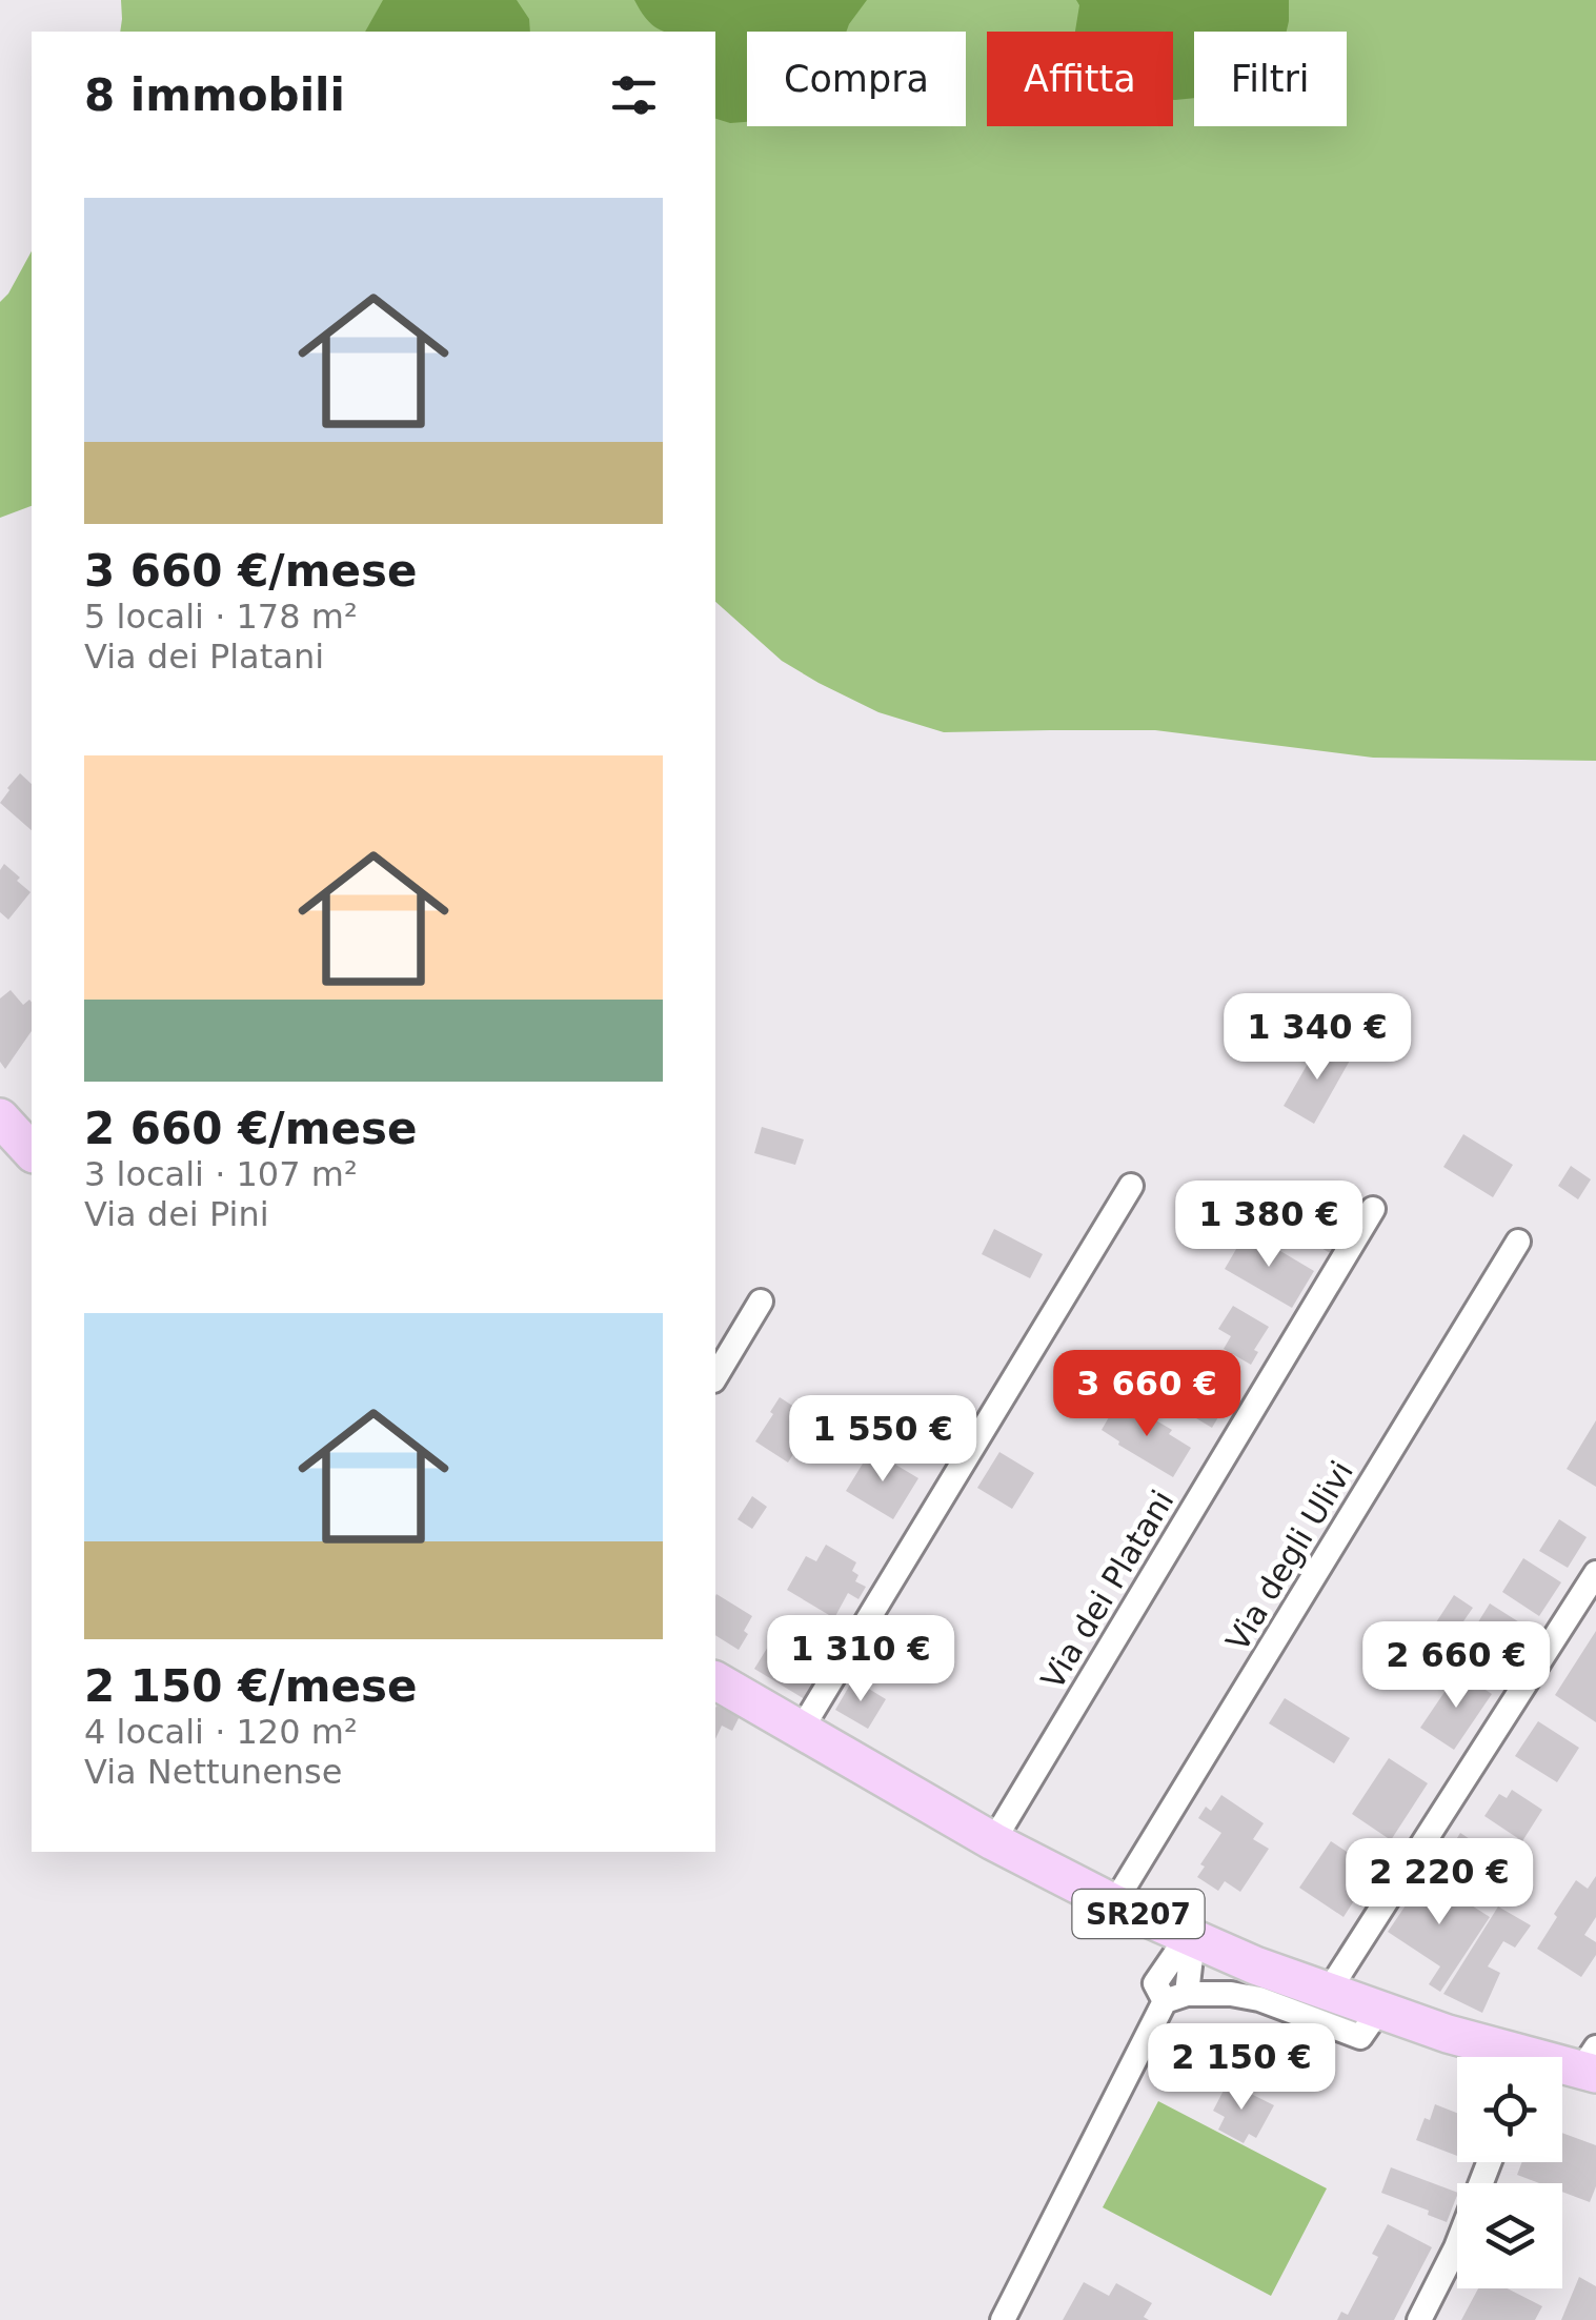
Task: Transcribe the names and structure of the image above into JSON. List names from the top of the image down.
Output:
{
  "streets": {
    "main road": ["SR207"],
    "street": ["Via degli Ulivi", "Via dei Platani"]
  },
  "crossings": [
    ["Via degli Ulivi", "SR207"],
    ["Via dei Platani", "SR207"]
  ],
  "page": {
    "chip": ["Compra", "Affitta", "Filtri"],
    "heading": "8 immobili",
    "list": [
      {
        "name": "3 660 €/mese",
        "note": "5 locali · 178 m² · Via dei Platani"
      },
      {
        "name": "2 660 €/mese",
        "note": "3 locali · 107 m² · Via dei Pini"
      },
      {
        "name": "2 150 €/mese",
        "note": "4 locali · 120 m² · Via Nettunense"
      }
    ],
    "price": [
      "1 340 €",
      "1 380 €",
      "3 660 €",
      "1 550 €",
      "1 310 €",
      "2 660 €",
      "2 220 €",
      "2 150 €"
    ]
  }
}
